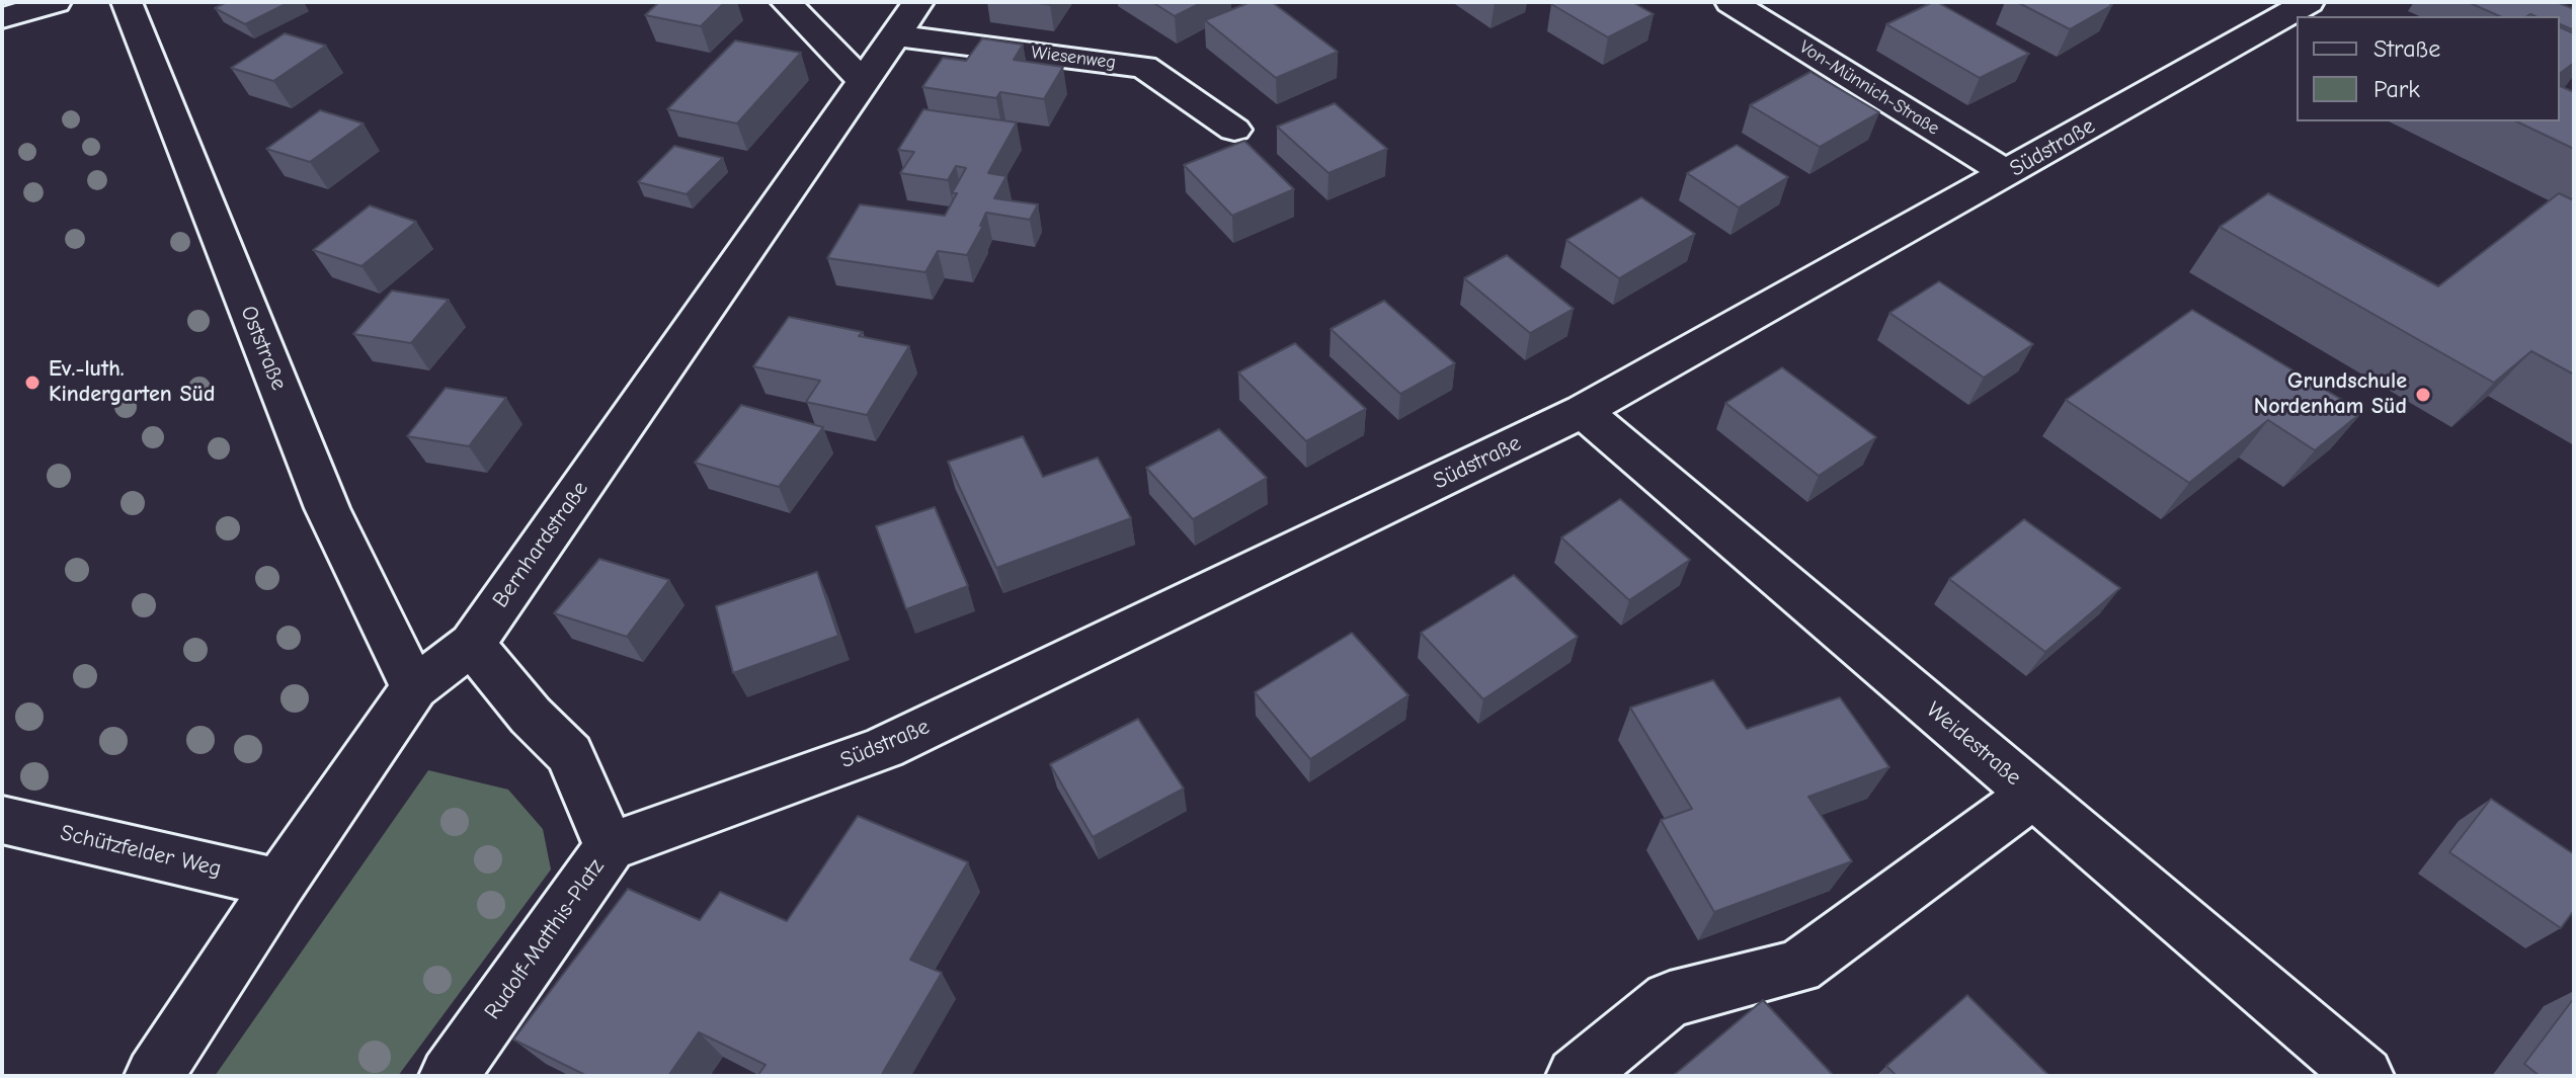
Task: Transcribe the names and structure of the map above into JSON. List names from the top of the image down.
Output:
{
  "streets": {
    "street": [
      "Wiesenweg",
      "Von-Münnich-Straße",
      "Südstraße",
      "Oststraße",
      "Bernhardstraße",
      "Weidestraße",
      "Schützfelder Weg",
      "Rudolf-Matthis-Platz"
    ]
  },
  "crossings": [
    ["Wiesenweg", "Bernhardstraße"],
    ["Von-Münnich-Straße", "Südstraße"],
    ["Südstraße", "Weidestraße"],
    ["Südstraße", "Rudolf-Matthis-Platz"],
    ["Oststraße", "Bernhardstraße"],
    ["Bernhardstraße", "Schützfelder Weg"],
    ["Bernhardstraße", "Rudolf-Matthis-Platz"]
  ],
  "places": ["Ev.-luth. Kindergarten Süd", "Grundschule Nordenham Süd"],
  "legend": ["Straße", "Park"]
}
